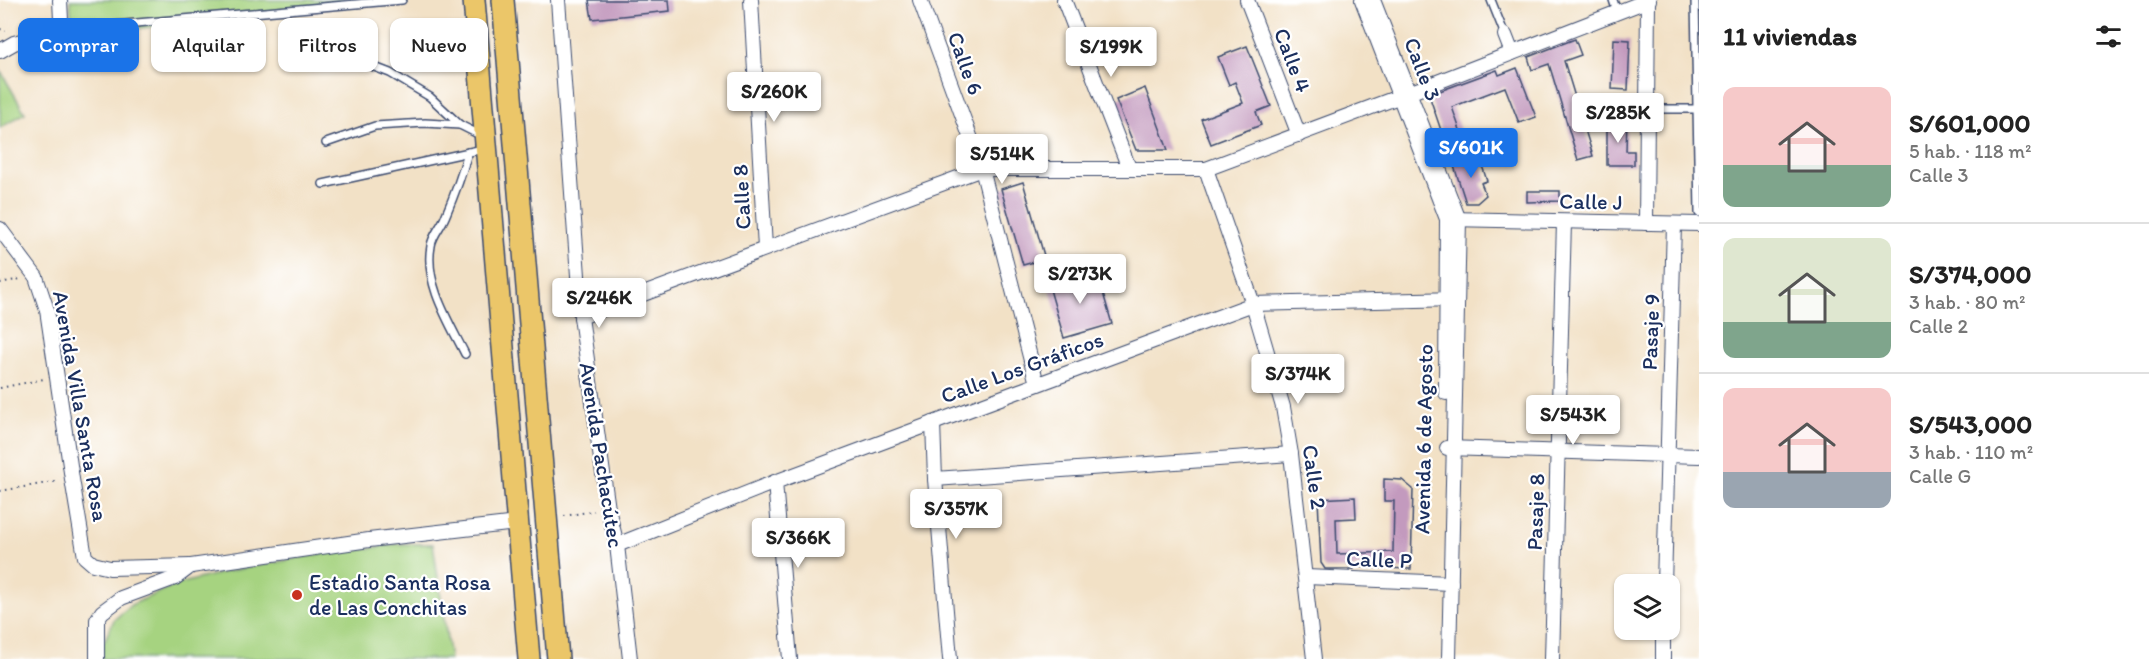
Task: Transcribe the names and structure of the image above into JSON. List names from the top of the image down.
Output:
{
  "streets": {
    "street": [
      "Calle 4",
      "Calle 6",
      "Calle 3",
      "Calle 8",
      "Calle J",
      "Pasaje 9",
      "Calle Los Gráficos",
      "Avenida Villa Santa Rosa",
      "Avenida 6 de Agosto",
      "Avenida Pachacútec",
      "Calle 2",
      "Pasaje 8",
      "Calle P"
    ]
  },
  "crossings": [
    ["Calle 6", "Calle Los Gráficos"],
    ["Calle 3", "Calle J"],
    ["Calle 3", "Avenida 6 de Agosto"],
    ["Calle J", "Pasaje 9"],
    ["Calle J", "Avenida 6 de Agosto"],
    ["Calle J", "Pasaje 8"],
    ["Calle Los Gráficos", "Avenida 6 de Agosto"],
    ["Calle Los Gráficos", "Avenida Pachacútec"],
    ["Calle Los Gráficos", "Calle 2"],
    ["Avenida 6 de Agosto", "Calle P"],
    ["Calle 2", "Calle P"]
  ],
  "places": ["Estadio Santa Rosa de Las Conchitas"],
  "page": {
    "heading": "11 viviendas",
    "chip": [
      "Comprar",
      "Alquilar",
      "Filtros",
      "Nuevo"
    ],
    "price": [
      "S/199K",
      "S/260K",
      "S/285K",
      "S/601K",
      "S/514K",
      "S/273K",
      "S/246K",
      "S/374K",
      "S/543K",
      "S/357K",
      "S/366K"
    ],
    "list": [
      {
        "name": "S/601,000",
        "note": "5 hab. · 118 m² · Calle 3"
      },
      {
        "name": "S/374,000",
        "note": "3 hab. · 80 m² · Calle 2"
      },
      {
        "name": "S/543,000",
        "note": "3 hab. · 110 m² · Calle G"
      }
    ]
  }
}
